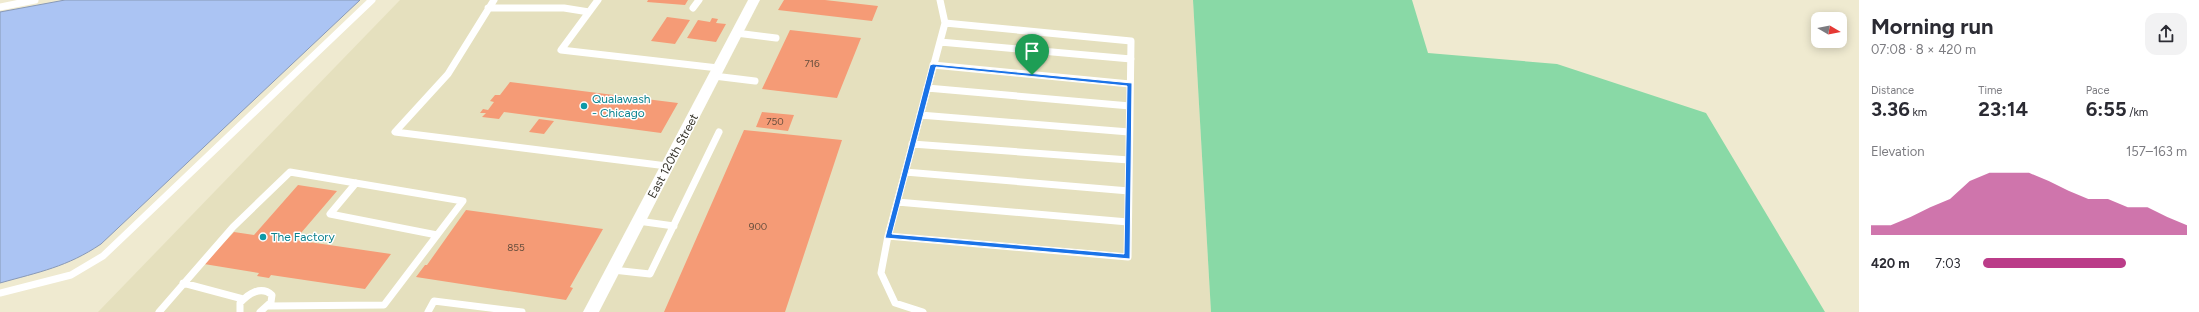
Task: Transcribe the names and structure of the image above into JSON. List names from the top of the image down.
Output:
{
  "streets": {
    "street": ["East 120th Street"]
  },
  "places": ["Qualawash - Chicago", "The Factory"],
  "house_numbers": [
    "716",
    "750",
    "900",
    "855"
  ],
  "north": "right",
  "page": {
    "heading": ["Morning run", "07:08 · 8 × 420 m"],
    "stats": [
      ["Distance", "3.36 km"],
      ["Time", "23:14"],
      ["Pace", "6:55 /km"]
    ],
    "chart": ["Elevation", "157–163 m"],
    "list": [
      {
        "name": "420 m",
        "note": "7:03"
      }
    ]
  }
}
